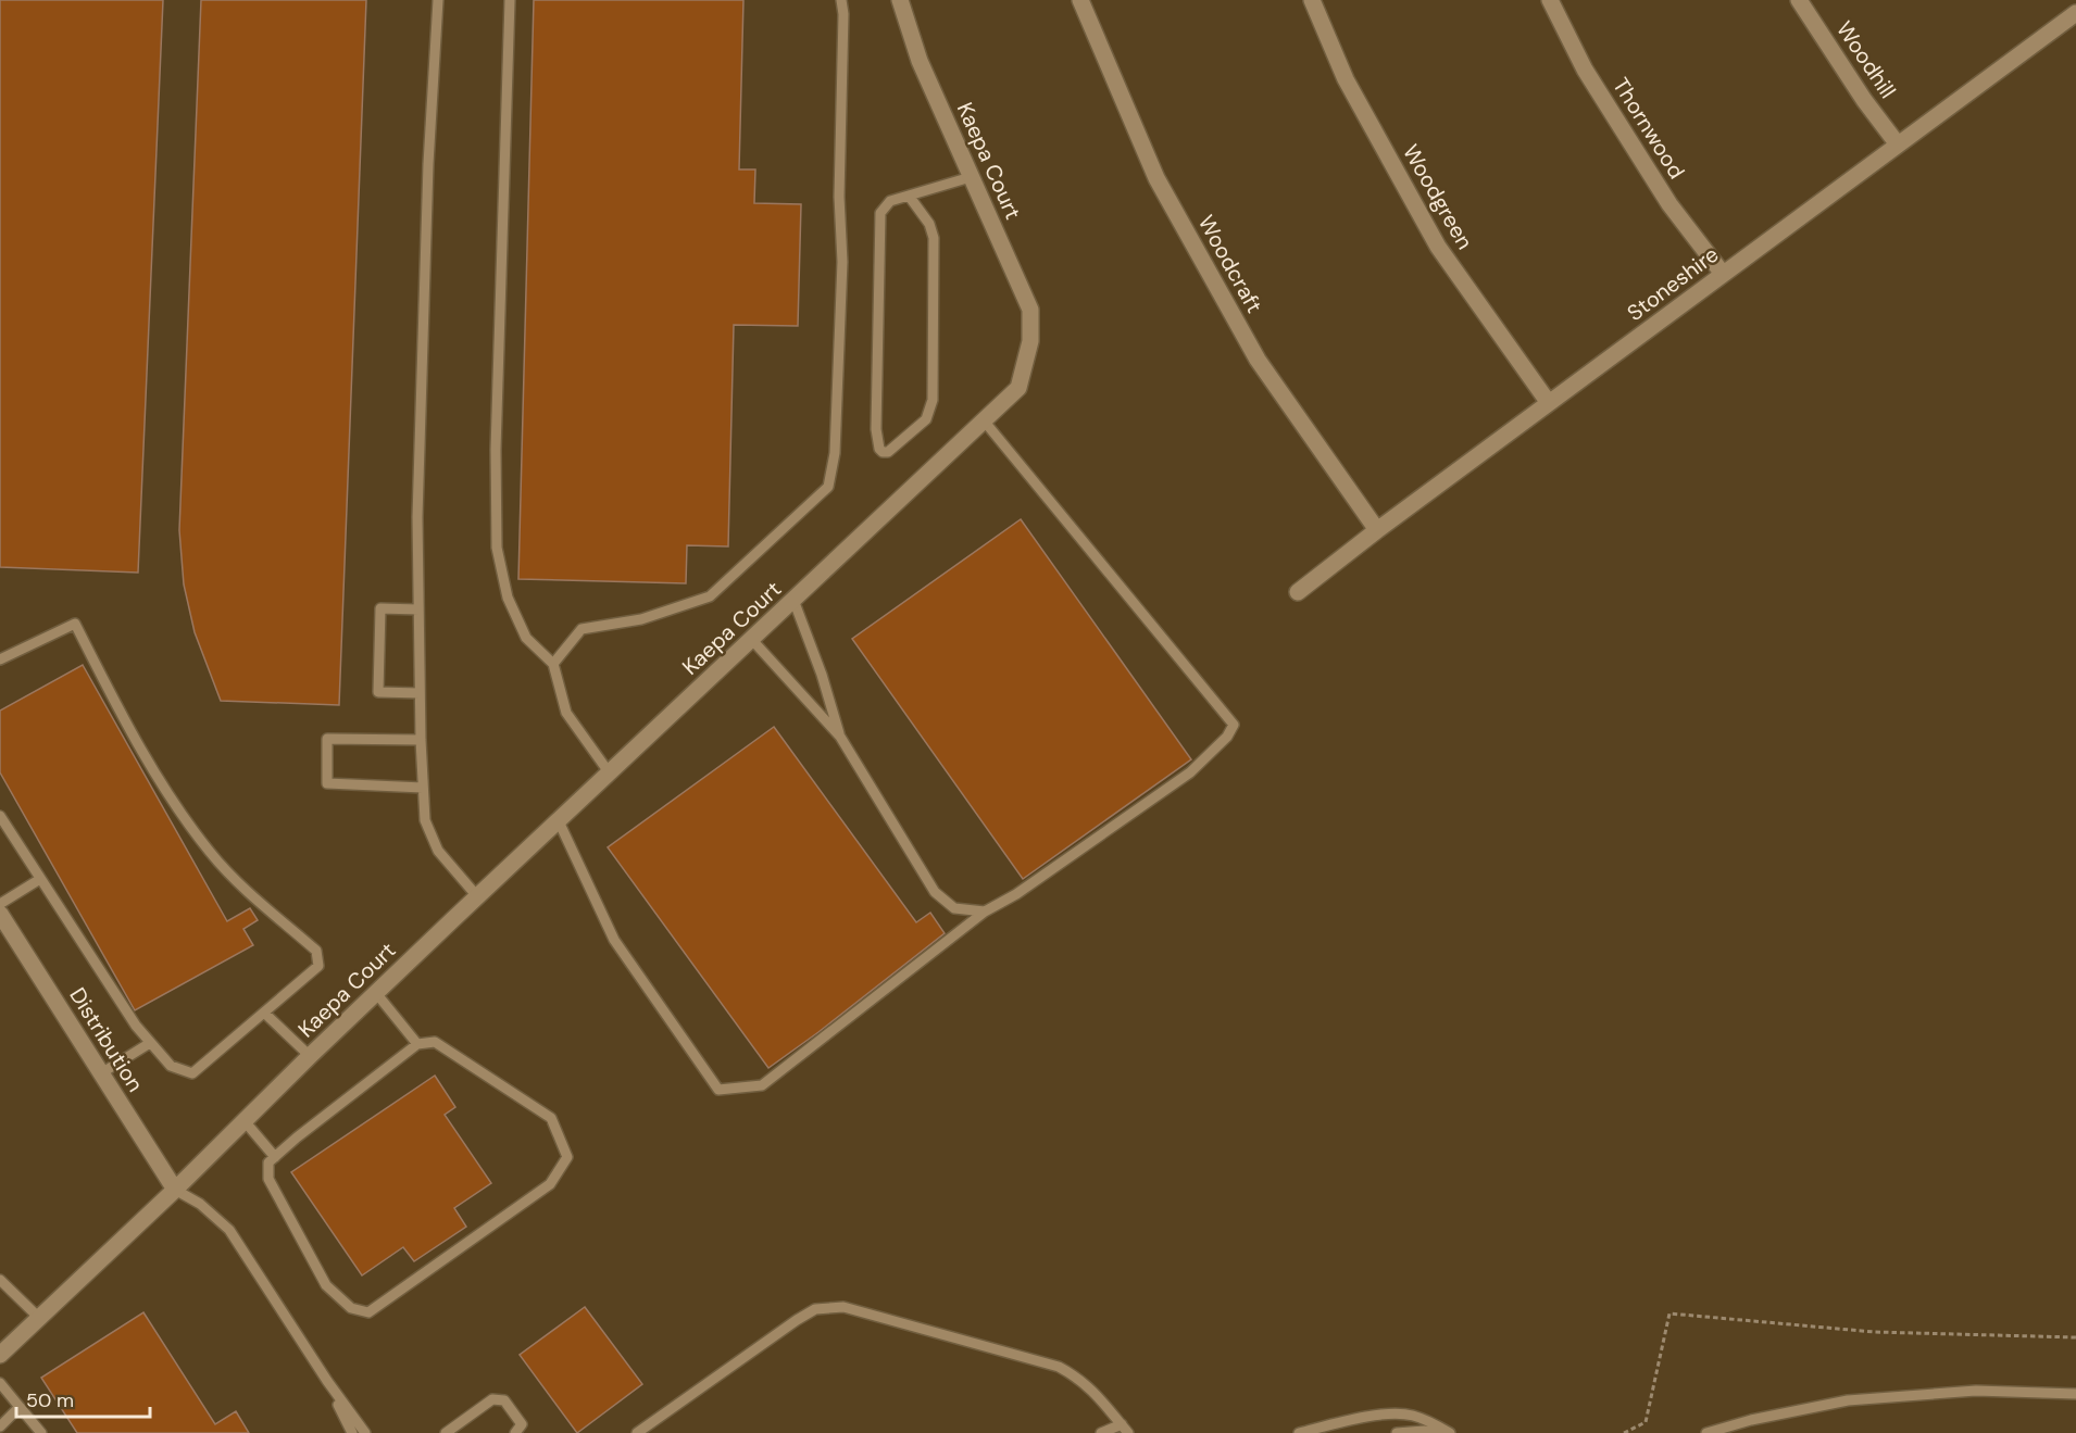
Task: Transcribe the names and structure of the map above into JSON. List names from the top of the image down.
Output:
{
  "streets": {
    "street": [
      "Woodhill",
      "Thornwood",
      "Kaepa Court",
      "Woodgreen",
      "Woodcraft",
      "Stoneshire",
      "Distribution"
    ]
  },
  "crossings": [
    ["Woodhill", "Stoneshire"],
    ["Thornwood", "Stoneshire"],
    ["Kaepa Court", "Distribution"],
    ["Woodgreen", "Stoneshire"],
    ["Woodcraft", "Stoneshire"]
  ],
  "scale_bar": "50 m"
}
